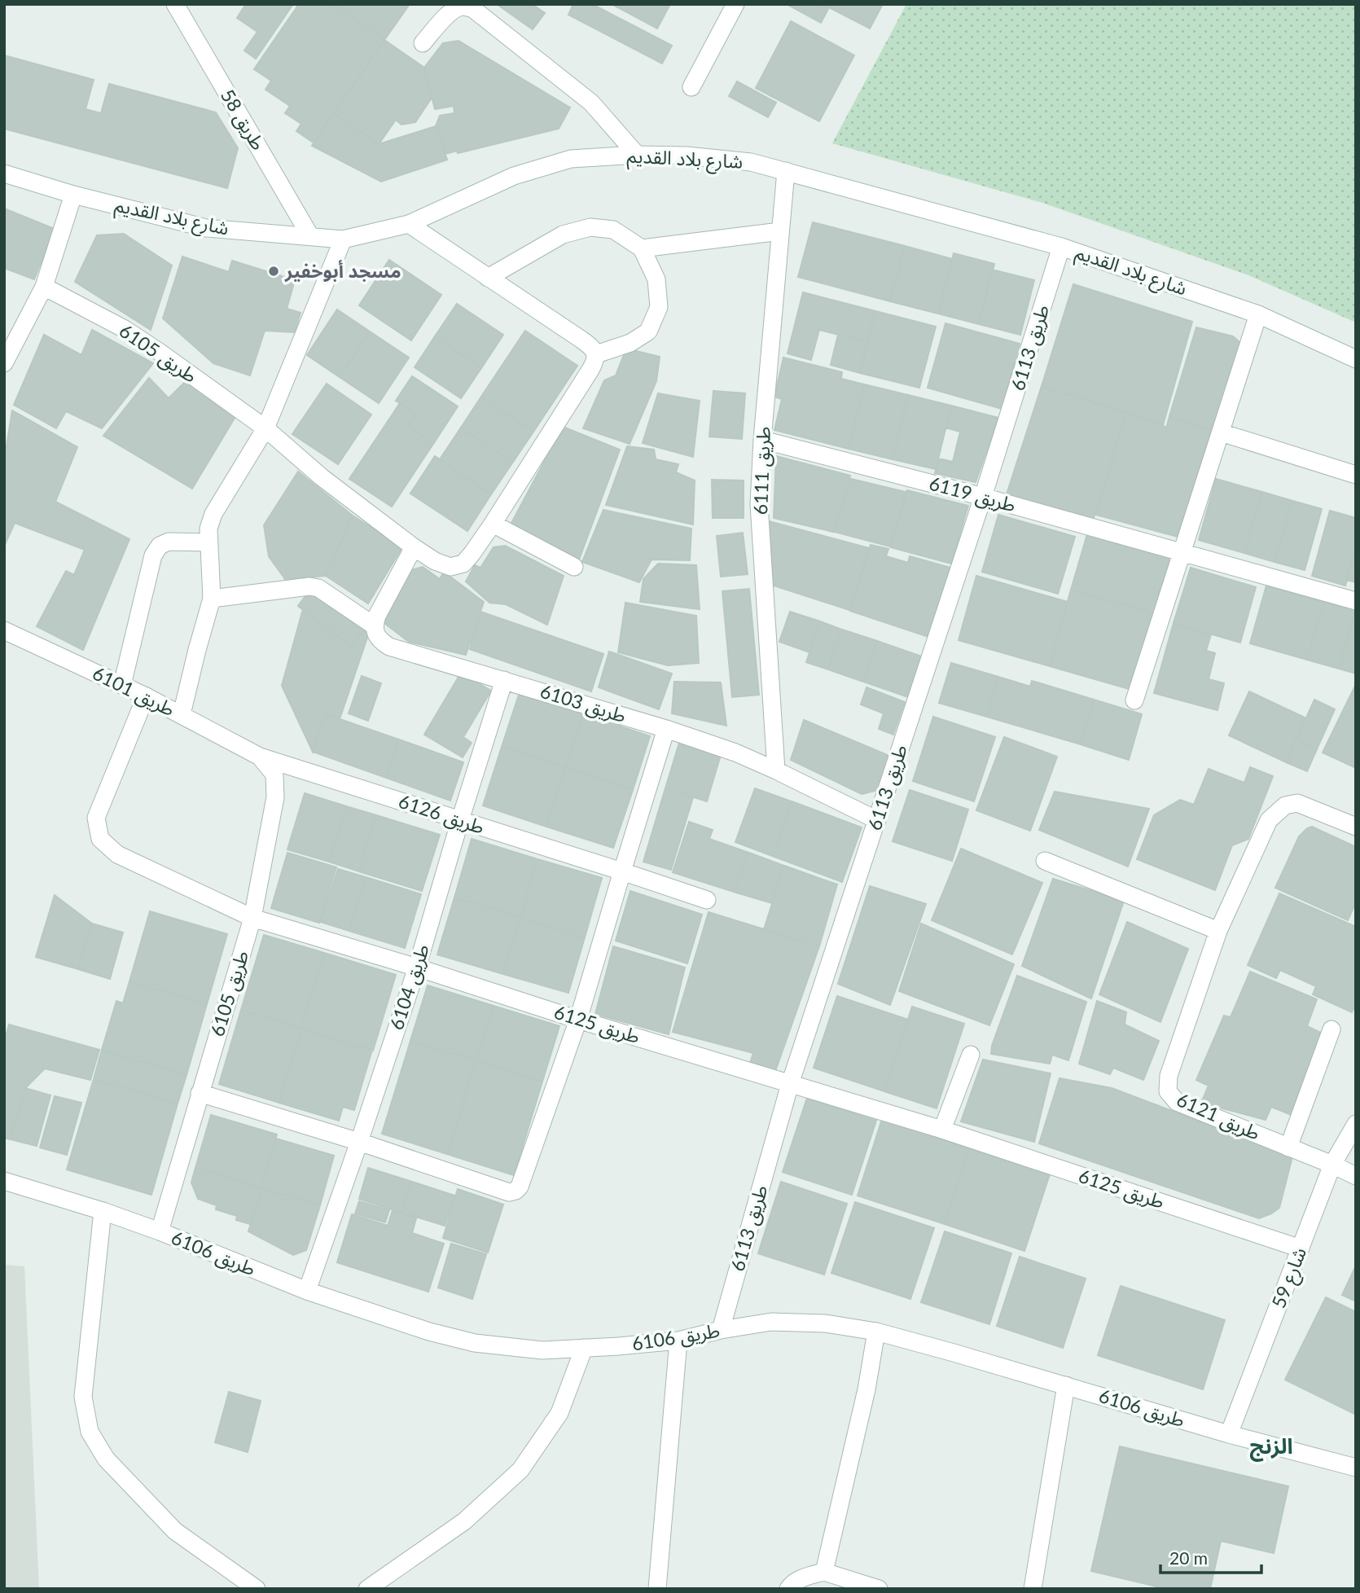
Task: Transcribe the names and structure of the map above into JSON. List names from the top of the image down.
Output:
{
  "streets": {
    "street": [
      "طريق 58",
      "شارع بلاد القديم",
      "طريق 6113",
      "طريق 6105",
      "طريق 6111",
      "طريق 6119",
      "طريق 6101",
      "طريق 6103",
      "طريق 6126",
      "طريق 6104",
      "طريق 6125",
      "طريق 6121",
      "طريق 6106",
      "شارع 59"
    ]
  },
  "crossings": [
    ["طريق 58", "شارع بلاد القديم"],
    ["شارع بلاد القديم", "طريق 6113"],
    ["شارع بلاد القديم", "طريق 6111"],
    ["طريق 6113", "طريق 6119"],
    ["طريق 6113", "طريق 6103"],
    ["طريق 6113", "طريق 6125"],
    ["طريق 6113", "طريق 6106"],
    ["طريق 6105", "طريق 6101"],
    ["طريق 6105", "طريق 6126"],
    ["طريق 6105", "طريق 6125"],
    ["طريق 6105", "طريق 6106"],
    ["طريق 6111", "طريق 6119"],
    ["طريق 6111", "طريق 6103"],
    ["طريق 6101", "طريق 6126"],
    ["طريق 6101", "طريق 6125"],
    ["طريق 6103", "طريق 6104"],
    ["طريق 6126", "طريق 6104"],
    ["طريق 6104", "طريق 6125"],
    ["طريق 6104", "طريق 6106"],
    ["طريق 6125", "شارع 59"],
    ["طريق 6121", "شارع 59"],
    ["طريق 6106", "شارع 59"]
  ],
  "districts": ["الزنج"],
  "places": ["مسجد أبوخفير"],
  "scale_bar": "20 m"
}
